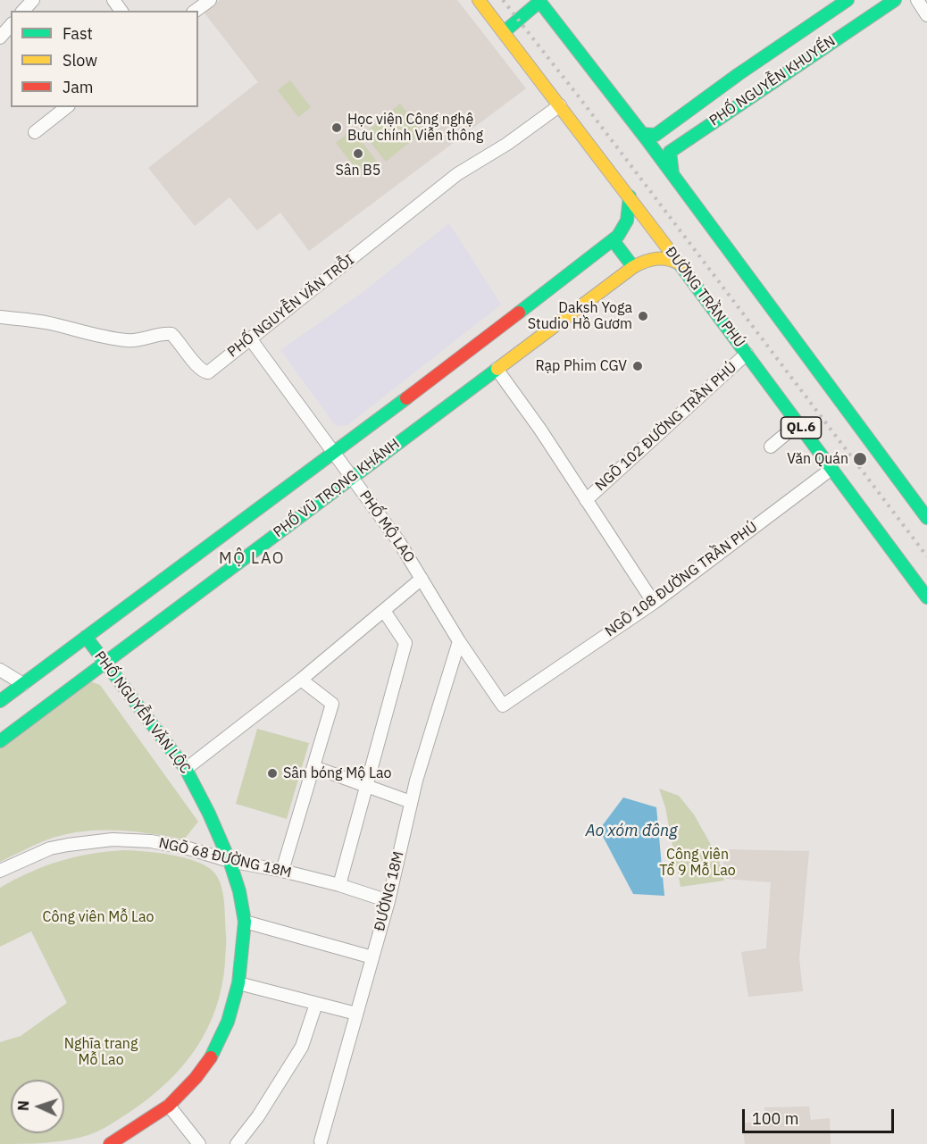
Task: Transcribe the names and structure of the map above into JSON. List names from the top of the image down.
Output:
{
  "streets": {
    "main road": [
      "PHỐ NGUYỄN KHUYẾN",
      "ĐƯỜNG TRẦN PHÚ",
      "QL.6",
      "PHỐ VŨ TRỌNG KHÁNH",
      "PHỐ NGUYỄN VĂN LỘC"
    ],
    "street": [
      "PHỐ NGUYỄN VĂN TRỖI",
      "NGÕ 102 ĐƯỜNG TRẦN PHÚ",
      "PHỐ MỘ LAO",
      "NGÕ 108 ĐƯỜNG TRẦN PHÚ",
      "NGÕ 68 ĐƯỜNG 18M",
      "ĐƯỜNG 18M"
    ]
  },
  "crossings": [
    ["ĐƯỜNG TRẦN PHÚ", "PHỐ NGUYỄN VĂN TRỖI"],
    ["ĐƯỜNG TRẦN PHÚ", "NGÕ 102 ĐƯỜNG TRẦN PHÚ"],
    ["ĐƯỜNG TRẦN PHÚ", "PHỐ VŨ TRỌNG KHÁNH"],
    ["ĐƯỜNG TRẦN PHÚ", "NGÕ 108 ĐƯỜNG TRẦN PHÚ"],
    ["PHỐ NGUYỄN VĂN TRỖI", "PHỐ MỘ LAO"],
    ["NGÕ 102 ĐƯỜNG TRẦN PHÚ", "PHỐ VŨ TRỌNG KHÁNH"],
    ["NGÕ 102 ĐƯỜNG TRẦN PHÚ", "NGÕ 108 ĐƯỜNG TRẦN PHÚ"],
    ["PHỐ VŨ TRỌNG KHÁNH", "PHỐ MỘ LAO"],
    ["PHỐ VŨ TRỌNG KHÁNH", "PHỐ NGUYỄN VĂN LỘC"],
    ["PHỐ MỘ LAO", "NGÕ 108 ĐƯỜNG TRẦN PHÚ"],
    ["PHỐ MỘ LAO", "ĐƯỜNG 18M"],
    ["PHỐ NGUYỄN VĂN LỘC", "NGÕ 68 ĐƯỜNG 18M"],
    ["NGÕ 68 ĐƯỜNG 18M", "ĐƯỜNG 18M"]
  ],
  "districts": ["MỘ LAO"],
  "water": ["Ao xóm đông"],
  "parks": ["Công viên Tổ 9 Mỗ Lao", "Công viên Mỗ Lao", "Nghĩa trang Mỗ Lao"],
  "places": [
    "Học viện Công nghệ Bưu chính Viễn thông",
    "Sân B5",
    "Daksh Yoga Studio Hồ Gươm",
    "Rạp Phim CGV",
    "Văn Quán",
    "Sân bóng Mộ Lao"
  ],
  "legend": ["Fast", "Slow", "Jam"],
  "scale_bar": "100 m",
  "north": "left"
}
